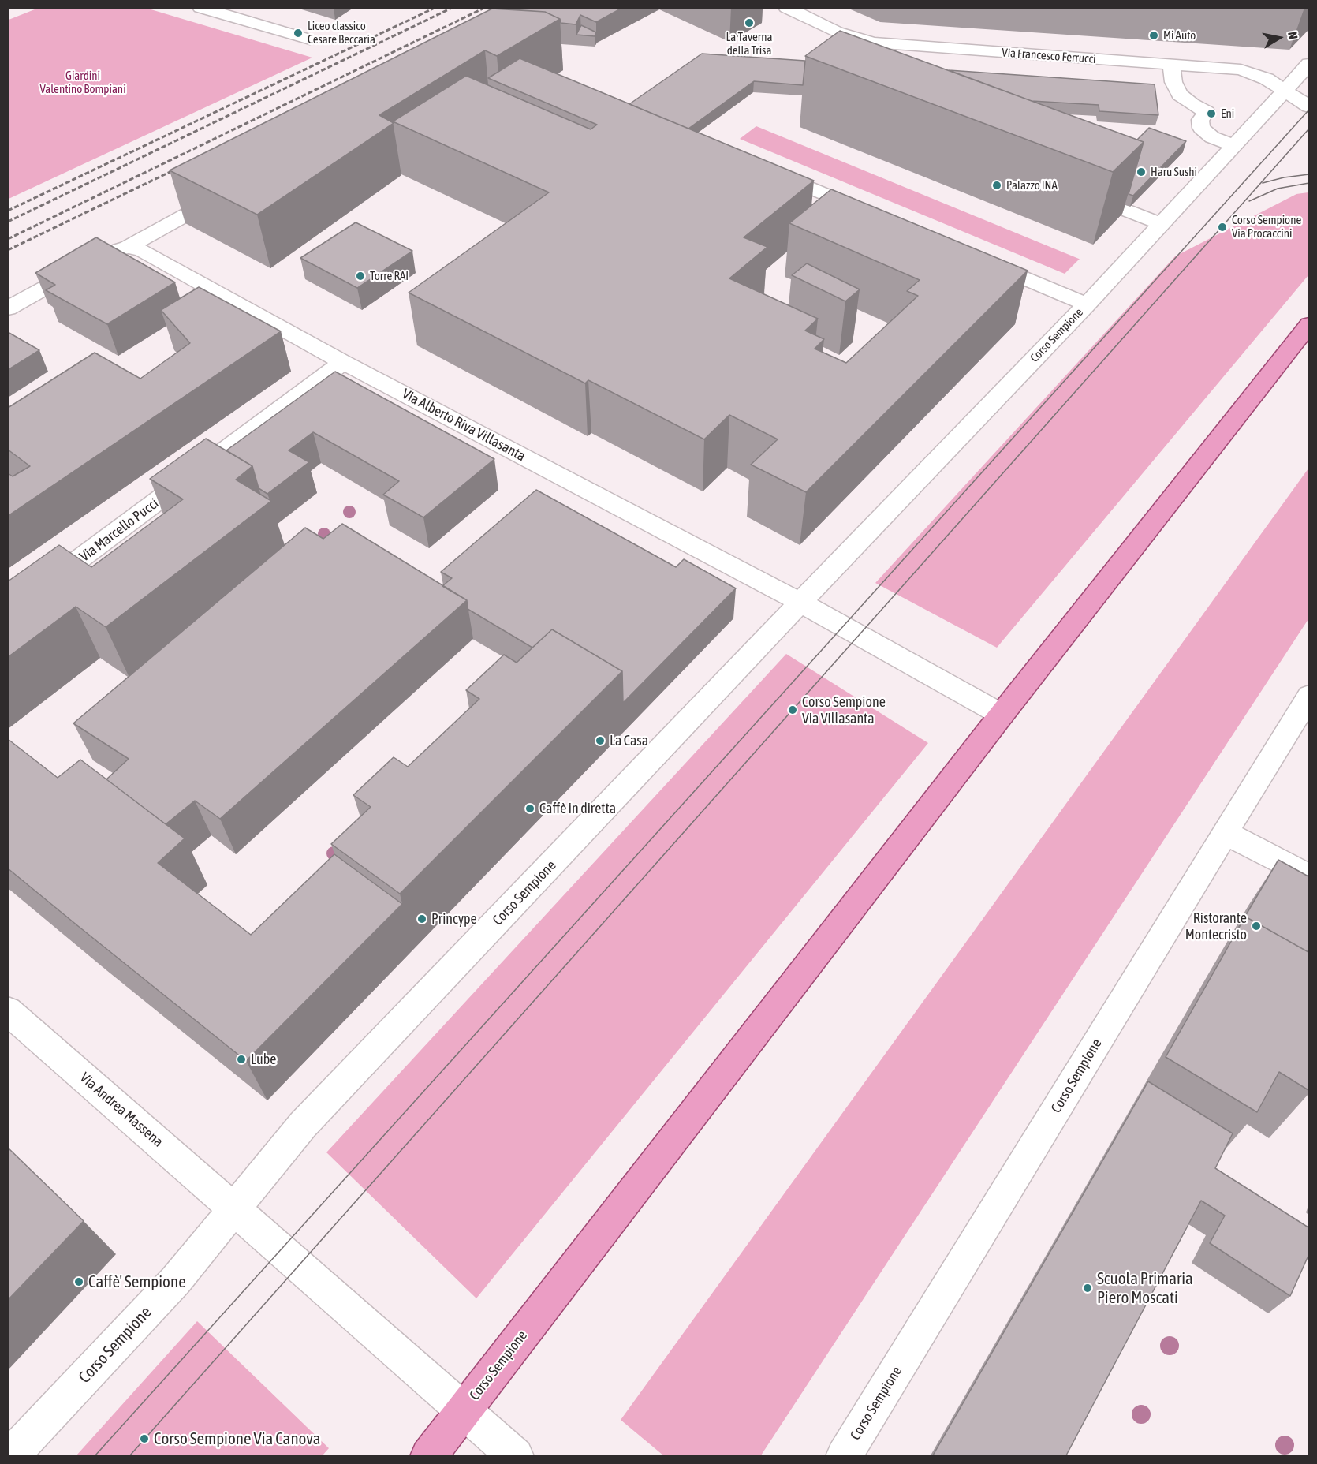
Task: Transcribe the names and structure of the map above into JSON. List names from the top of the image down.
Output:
{
  "streets": {
    "main road": ["Corso Sempione"],
    "street": [
      "Via Francesco Ferrucci",
      "Via Alberto Riva Villasanta",
      "Via Marcello Pucci",
      "Via Andrea Massena"
    ]
  },
  "crossings": [
    ["Via Francesco Ferrucci", "Corso Sempione"],
    ["Corso Sempione", "Via Alberto Riva Villasanta"],
    ["Corso Sempione", "Via Andrea Massena"],
    ["Via Alberto Riva Villasanta", "Via Marcello Pucci"]
  ],
  "parks": ["Giardini Valentino Bompiani"],
  "places": [
    "La Taverna della Trisa",
    "Liceo classico Cesare Beccaria",
    "Mi Auto",
    "Eni",
    "Haru Sushi",
    "Palazzo INA",
    "Corso Sempione Via Procaccini",
    "Torre RAI",
    "Corso Sempione Via Villasanta",
    "La Casa",
    "Caffè in diretta",
    "Princype",
    "Ristorante Montecristo",
    "Lube",
    "Caffè' Sempione",
    "Scuola Primaria Piero Moscati",
    "Corso Sempione Via Canova"
  ],
  "north": "right"
}
